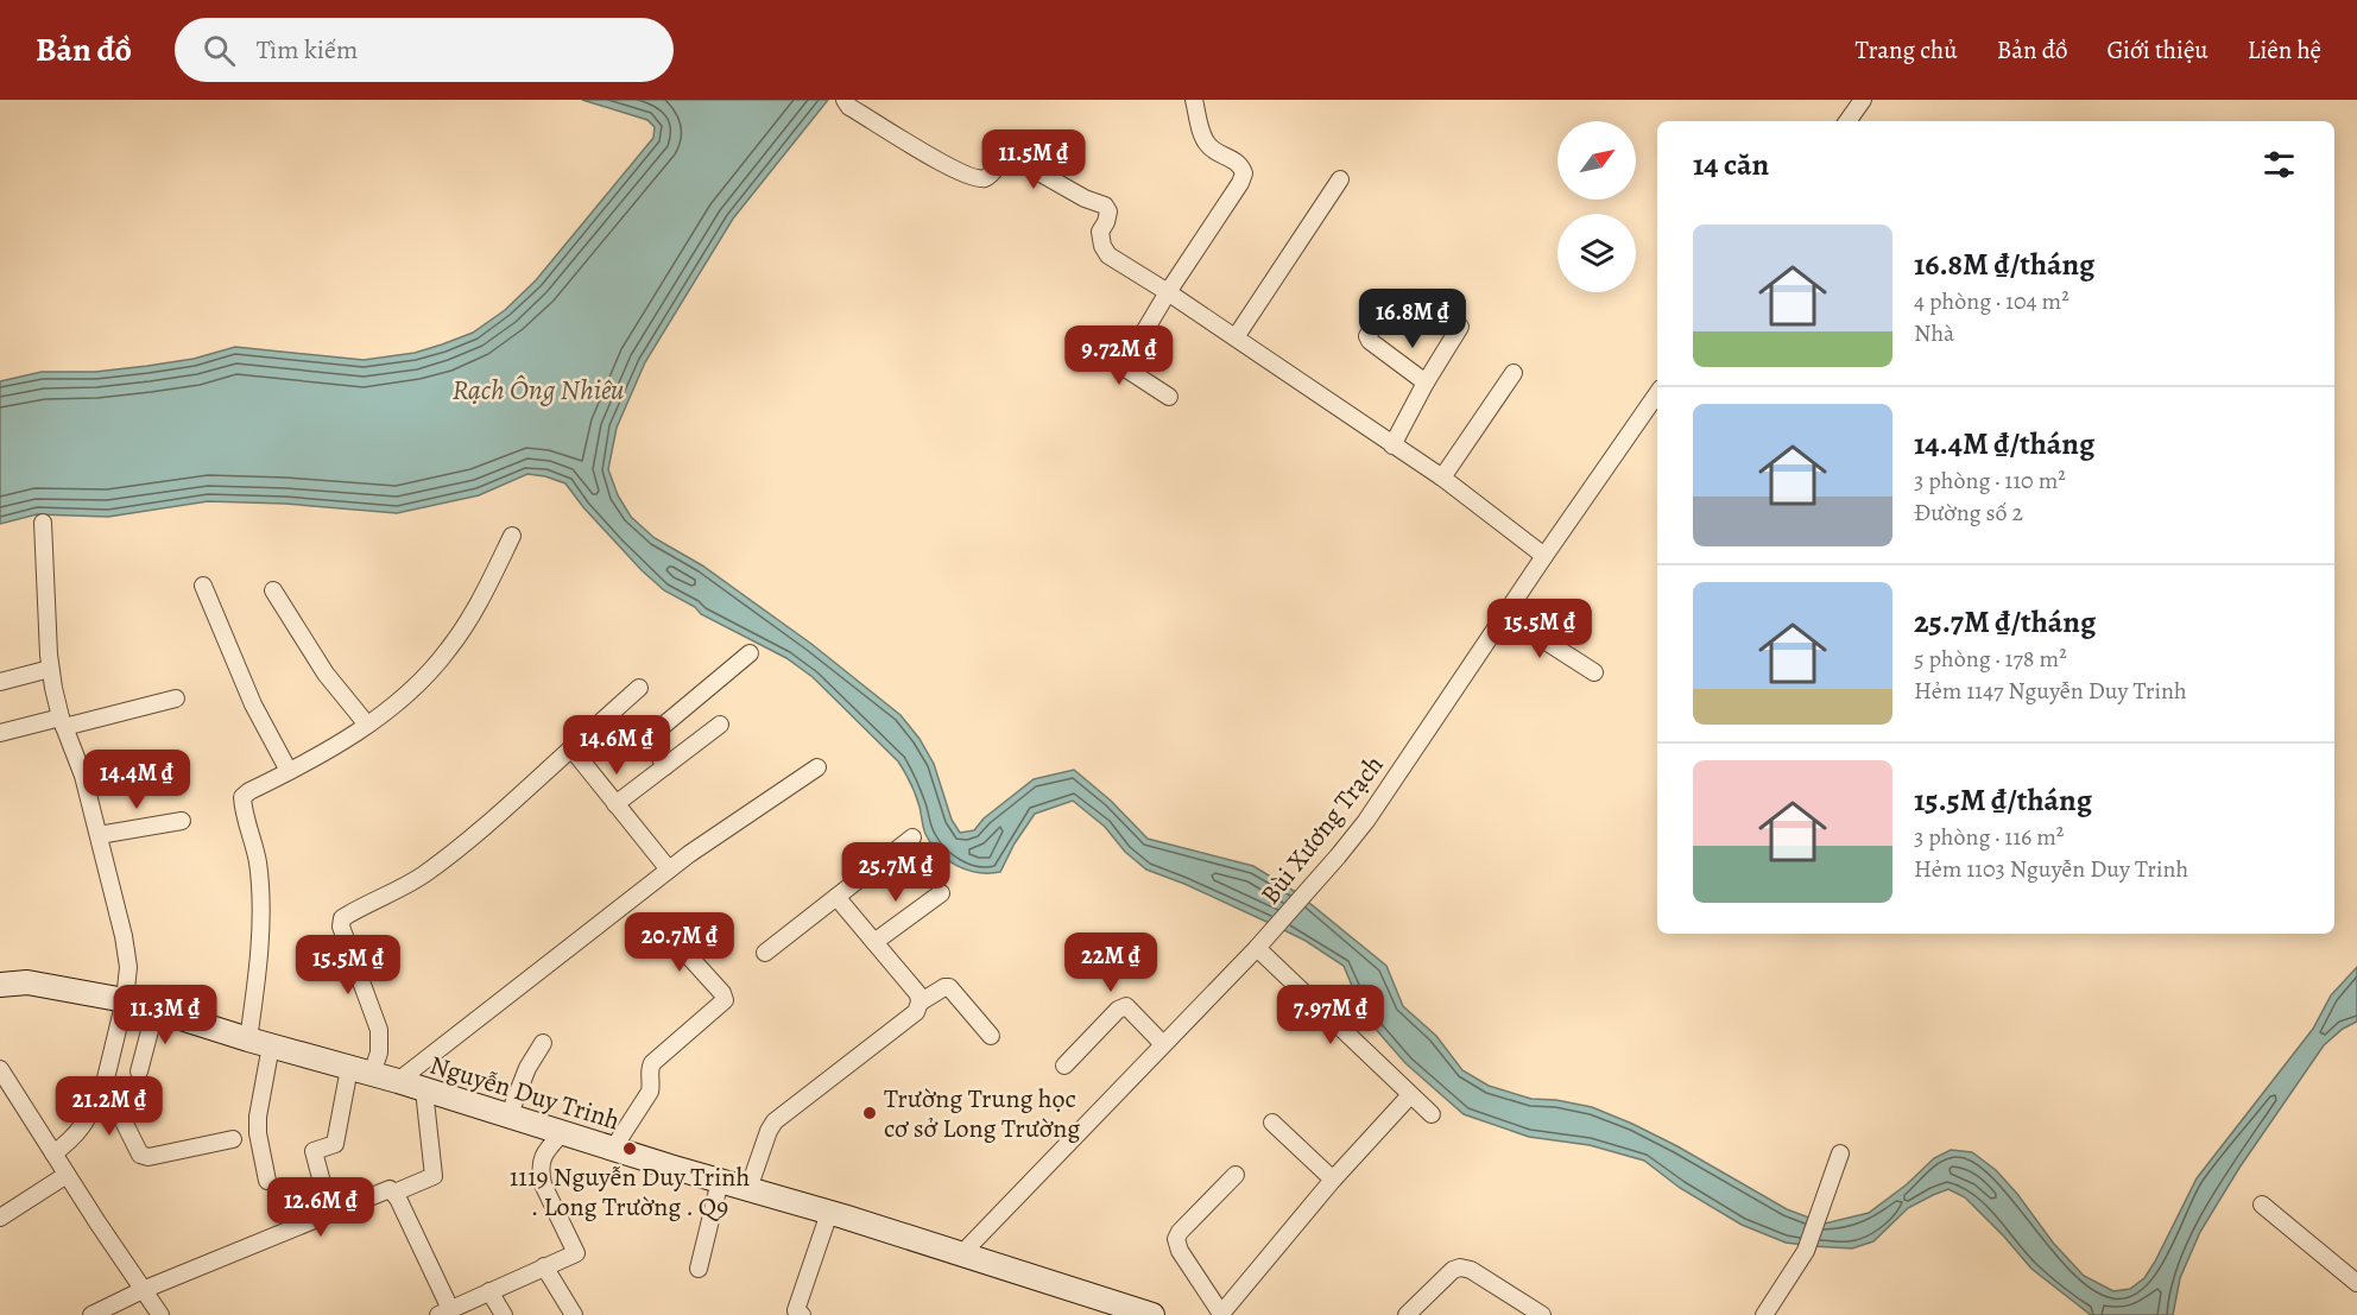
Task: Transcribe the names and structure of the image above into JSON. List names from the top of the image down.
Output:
{
  "streets": {
    "main road": ["Nguyễn Duy Trinh"],
    "street": ["Bùi Xương Trạch"]
  },
  "crossings": [
    ["Bùi Xương Trạch", "Nguyễn Duy Trinh"]
  ],
  "water": ["Rạch Ông Nhiêu"],
  "places": ["Trường Trung học cơ sở Long Trường", "1119 Nguyễn Duy Trinh . Long Trường . Q9"],
  "north": "top right",
  "page": {
    "header": "Bản đồ",
    "search": "Tìm kiếm",
    "nav": [
      "Trang chủ",
      "Bản đồ",
      "Giới thiệu",
      "Liên hệ"
    ],
    "heading": "14 căn",
    "price": [
      "11.5M ₫",
      "16.8M ₫",
      "9.72M ₫",
      "15.5M ₫",
      "14.6M ₫",
      "14.4M ₫",
      "25.7M ₫",
      "20.7M ₫",
      "22M ₫",
      "15.5M ₫",
      "11.3M ₫",
      "7.97M ₫",
      "21.2M ₫",
      "12.6M ₫"
    ],
    "list": [
      {
        "name": "16.8M ₫/tháng",
        "note": "4 phòng · 104 m² · Nhà"
      },
      {
        "name": "14.4M ₫/tháng",
        "note": "3 phòng · 110 m² · Đường số 2"
      },
      {
        "name": "25.7M ₫/tháng",
        "note": "5 phòng · 178 m² · Hẻm 1147 Nguyễn Duy Trinh"
      },
      {
        "name": "15.5M ₫/tháng",
        "note": "3 phòng · 116 m² · Hẻm 1103 Nguyễn Duy Trinh"
      }
    ]
  }
}
